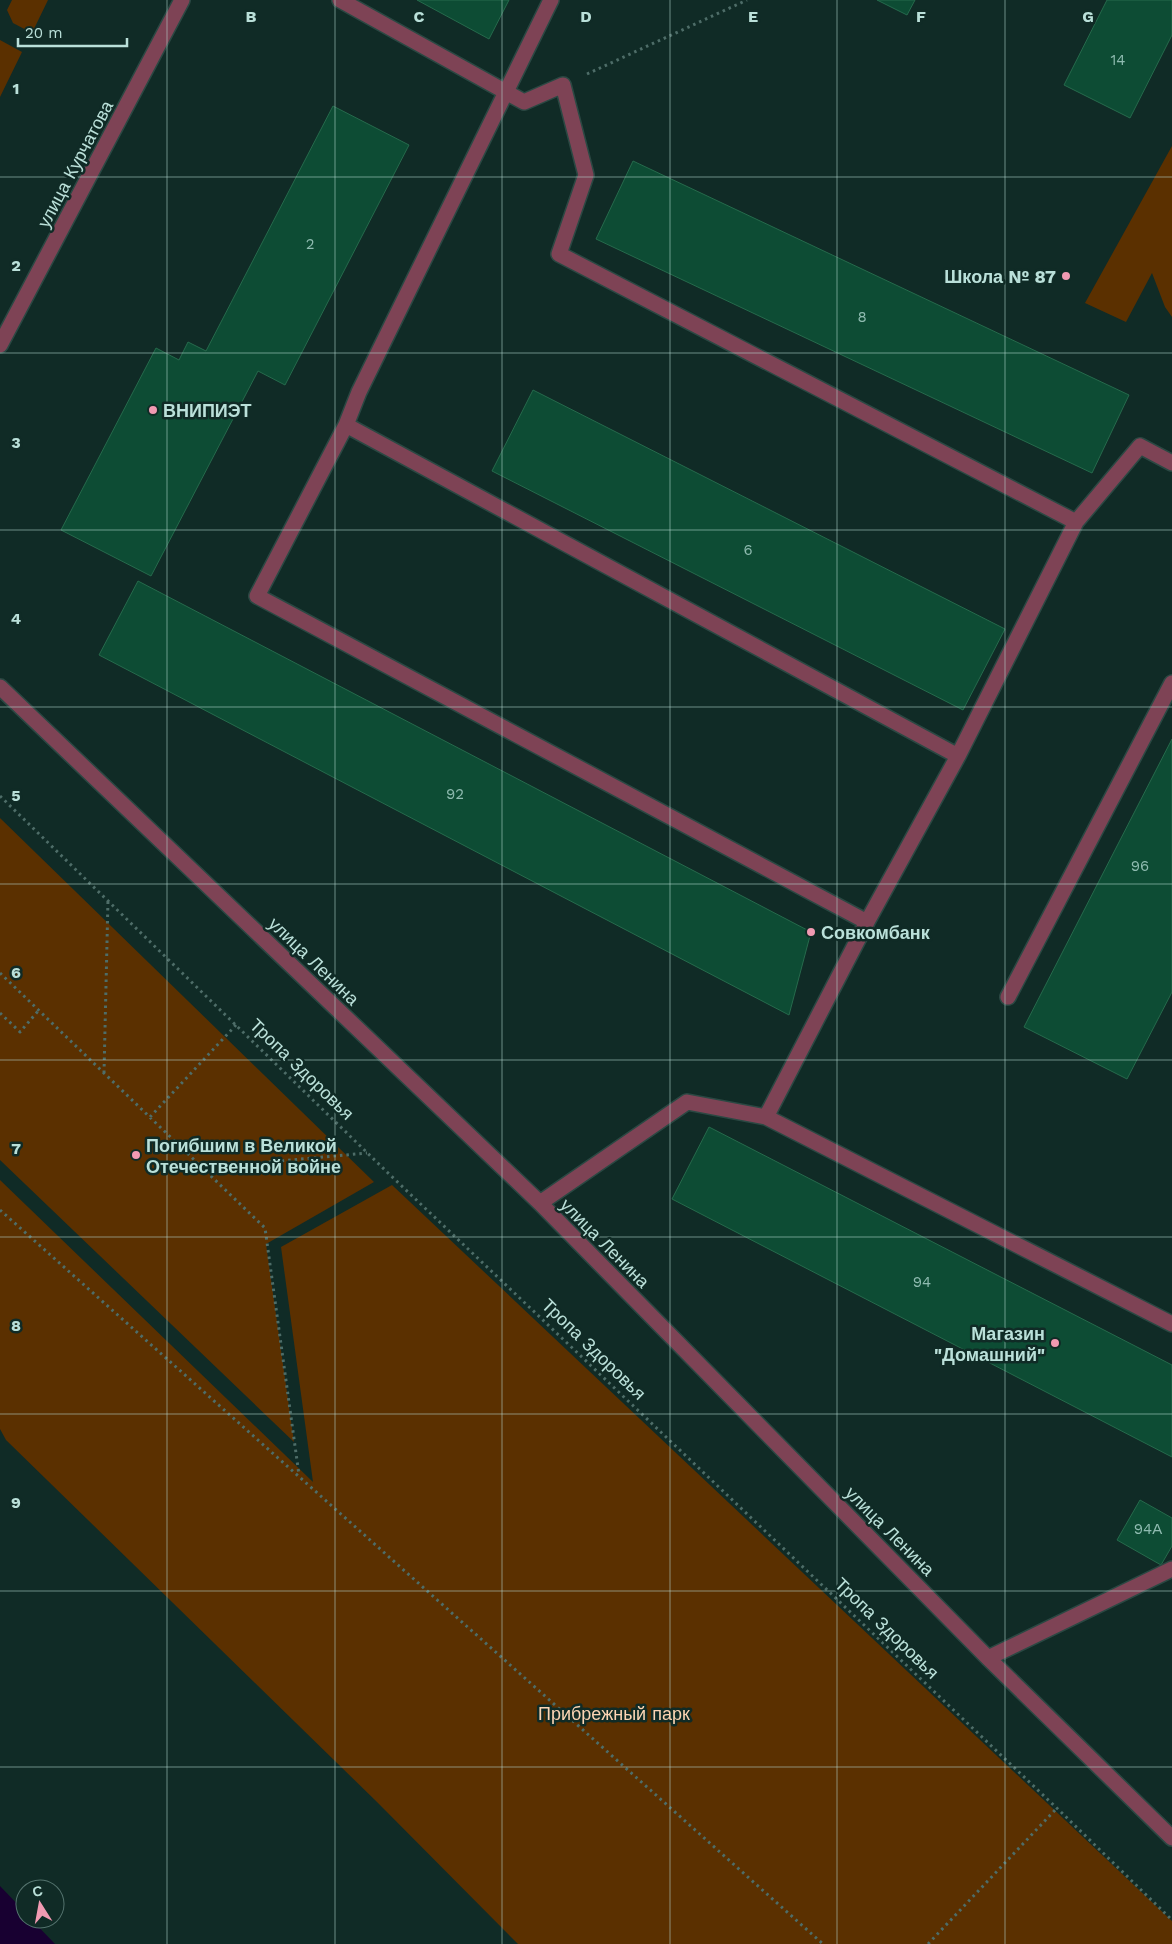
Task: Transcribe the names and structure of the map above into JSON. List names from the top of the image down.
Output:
{
  "streets": {
    "street": ["улица Курчатова", "улица Ленина"],
    "path": ["Тропа Здоровья"]
  },
  "parks": ["Прибрежный парк"],
  "places": [
    "Школа № 87",
    "ВНИПИЭТ",
    "Совкомбанк",
    "Погибшим в Великой Отечественной войне",
    "Магазин \"Домашний\""
  ],
  "house_numbers": [
    "14",
    "2",
    "8",
    "6",
    "92",
    "96",
    "94",
    "94А"
  ],
  "scale_bar": "20 m",
  "north": "top",
  "grid": {
    "columns": [
      "B",
      "C",
      "D",
      "E",
      "F",
      "G"
    ],
    "rows": [
      "1",
      "2",
      "3",
      "4",
      "5",
      "6",
      "7",
      "8",
      "9"
    ]
  }
}
